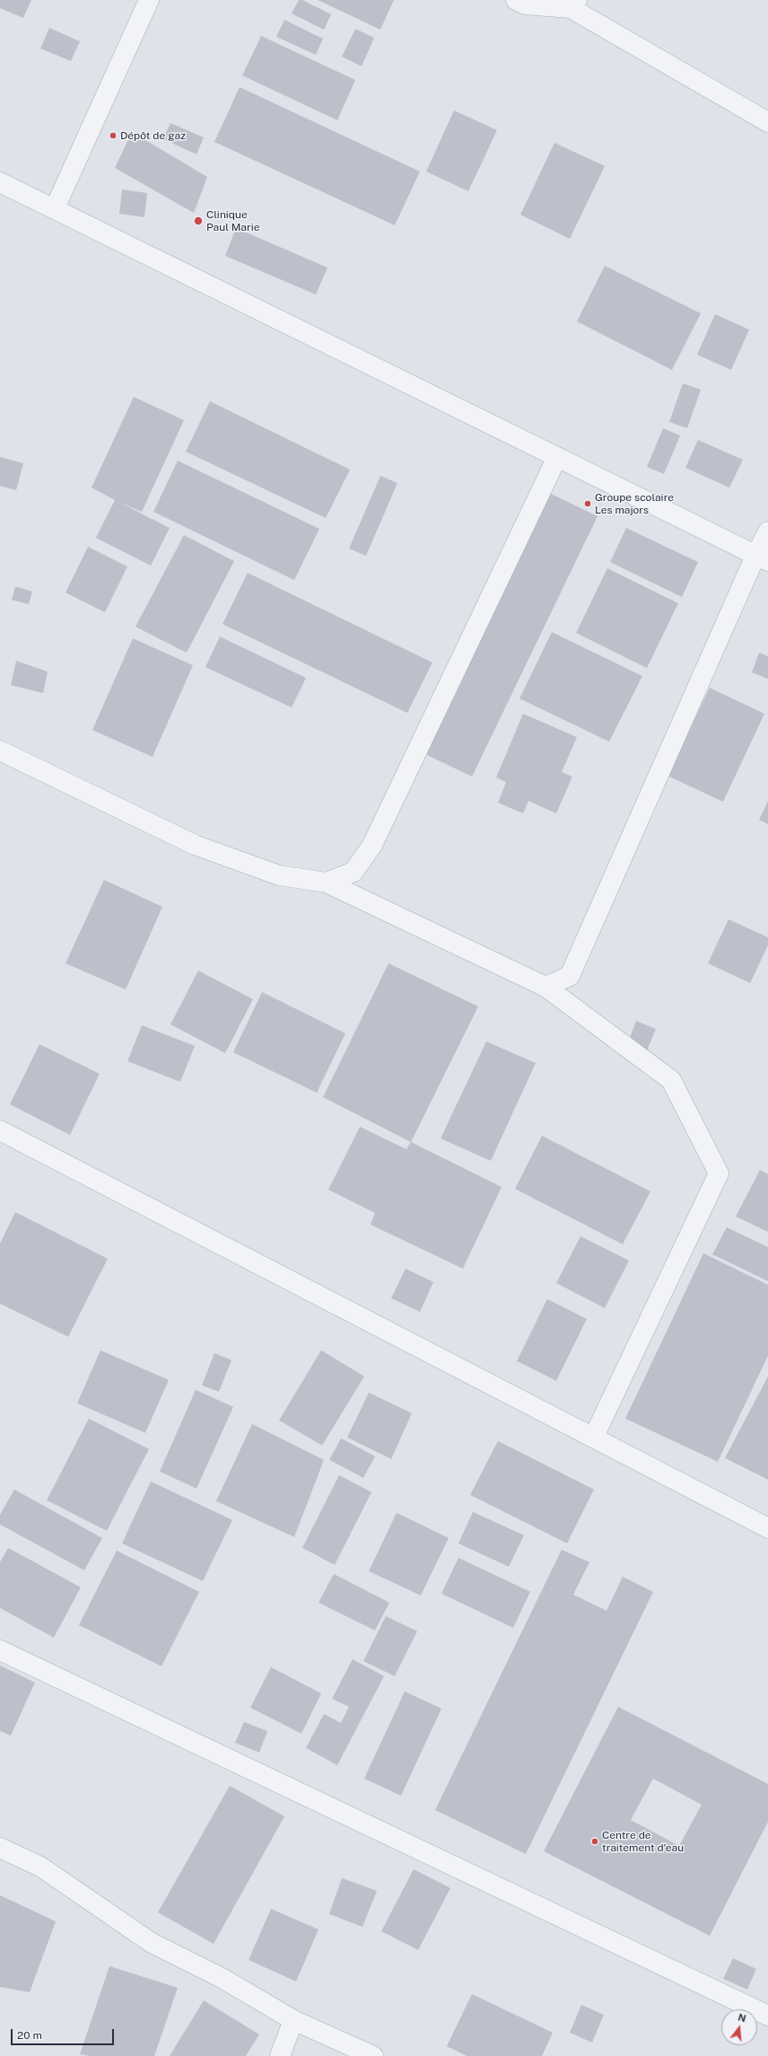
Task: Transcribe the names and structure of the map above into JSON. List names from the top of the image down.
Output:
{
  "places": [
    "Dépôt de gaz",
    "Clinique Paul Marie",
    "Groupe scolaire Les majors",
    "Centre de traitement d'eau"
  ],
  "scale_bar": "20 m",
  "north": "top"
}
